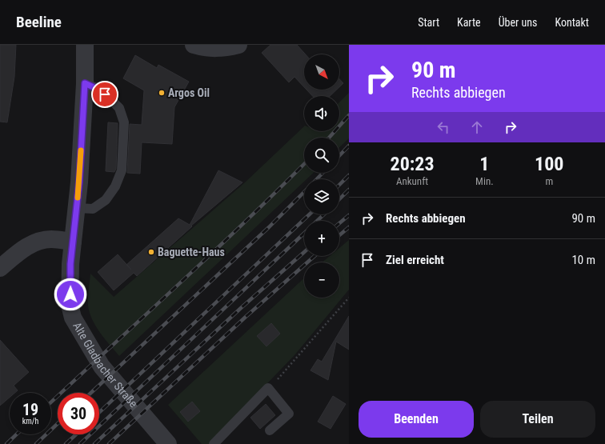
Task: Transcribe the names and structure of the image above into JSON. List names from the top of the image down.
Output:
{
  "streets": {
    "street": ["Alte Gladbacher Straße"]
  },
  "places": ["Argos Oil", "Baguette-Haus"],
  "north": "bottom right",
  "page": {
    "header": "Beeline",
    "nav": [
      "Start",
      "Karte",
      "Über uns",
      "Kontakt"
    ],
    "turn": ["90 m", "Rechts abbiegen"],
    "map_buttons": ["+", "−"],
    "eta": [
      "20:23",
      "Ankunft",
      "1",
      "Min.",
      "100",
      "m"
    ],
    "list": [
      {
        "name": "Rechts abbiegen",
        "value": "90 m"
      },
      {
        "name": "Ziel erreicht",
        "value": "10 m"
      }
    ],
    "speed": "19 km/h",
    "limit": "30",
    "buttons": ["Beenden", "Teilen"]
  }
}
